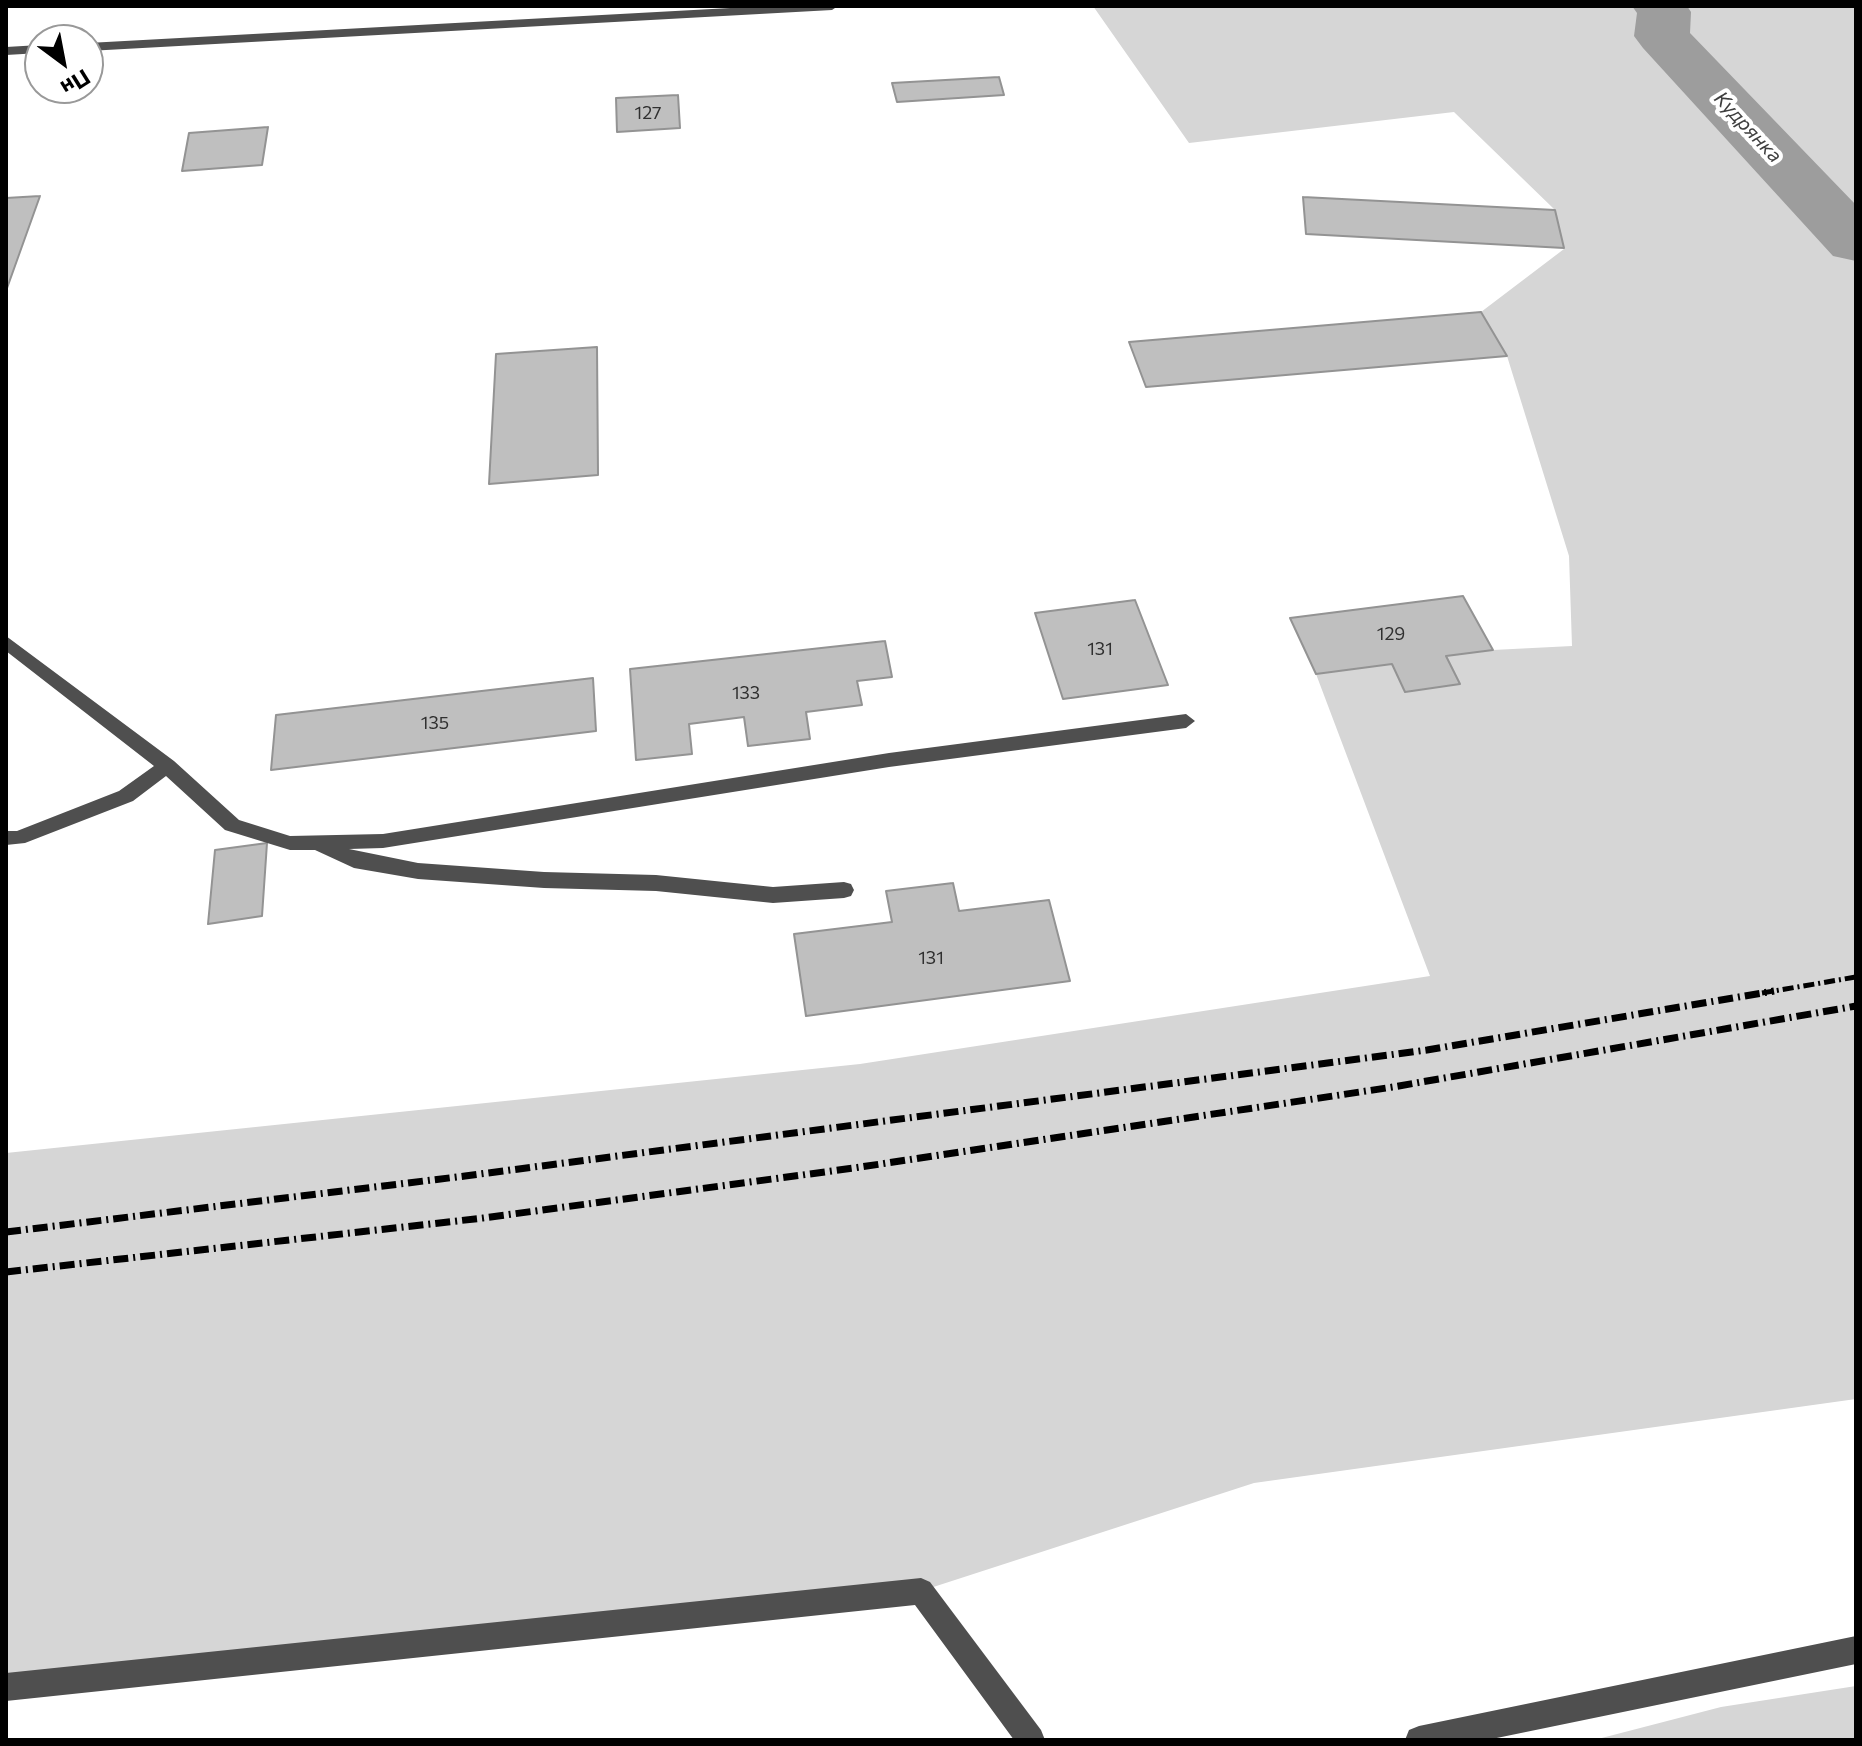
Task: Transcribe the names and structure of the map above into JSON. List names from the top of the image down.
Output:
{
  "water": ["Кудрянка"],
  "house_numbers": [
    "127",
    "129",
    "131",
    "133",
    "135",
    "131"
  ],
  "north": "bottom right"
}
